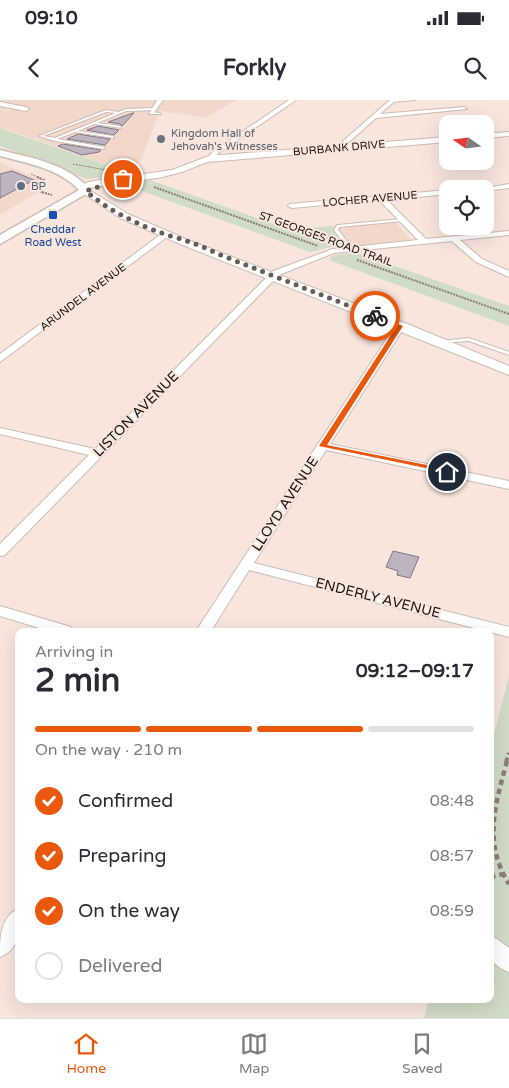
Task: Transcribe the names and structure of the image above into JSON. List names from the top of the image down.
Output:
{
  "streets": {
    "main road": ["BURBANK DRIVE"],
    "street": [
      "LOCHER AVENUE",
      "ARUNDEL AVENUE",
      "LISTON AVENUE",
      "LLOYD AVENUE",
      "ENDERLY AVENUE"
    ],
    "path": ["ST GEORGES ROAD TRAIL"]
  },
  "crossings": [
    ["LLOYD AVENUE", "ENDERLY AVENUE"]
  ],
  "places": {
    "other": ["Kingdom Hall of Jehovah's Witnesses", "BP"],
    "transit": ["Cheddar Road West"]
  },
  "north": "left",
  "page": {
    "status": "09:10",
    "header": "Forkly",
    "heading": ["2 min", "Arriving in", "09:12–09:17"],
    "bar": "On the way · 210 m",
    "list": [
      ["Confirmed", "08:48"],
      ["Preparing", "08:57"],
      ["On the way", "08:59"],
      "Delivered"
    ],
    "tabs": ["Home", "Map", "Saved"]
  }
}
